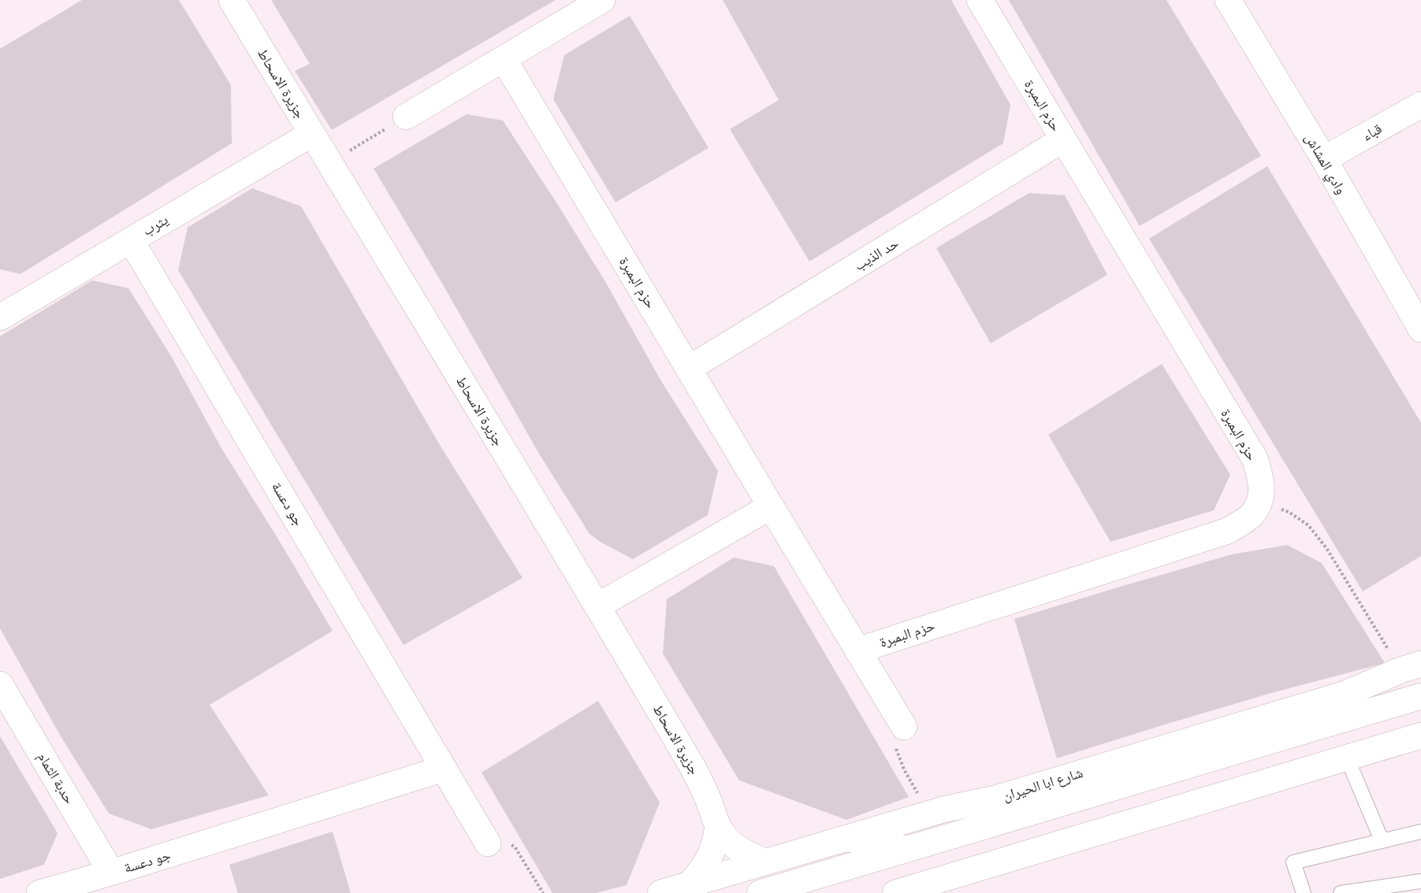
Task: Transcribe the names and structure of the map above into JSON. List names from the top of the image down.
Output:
{
  "streets": {
    "street": [
      "جزيرة الاسحاط",
      "حزم البمبرة",
      "قباء",
      "وادي المشاش",
      "يثرب",
      "حد الذيب",
      "جو دعسة",
      "حدبة الثمام",
      "شارع ابا الحيران"
    ]
  },
  "crossings": [
    ["جزيرة الاسحاط", "يثرب"],
    ["جزيرة الاسحاط", "شارع ابا الحيران"],
    ["حزم البمبرة", "حد الذيب"],
    ["قباء", "وادي المشاش"],
    ["يثرب", "جو دعسة"],
    ["جو دعسة", "حدبة الثمام"]
  ]
}
